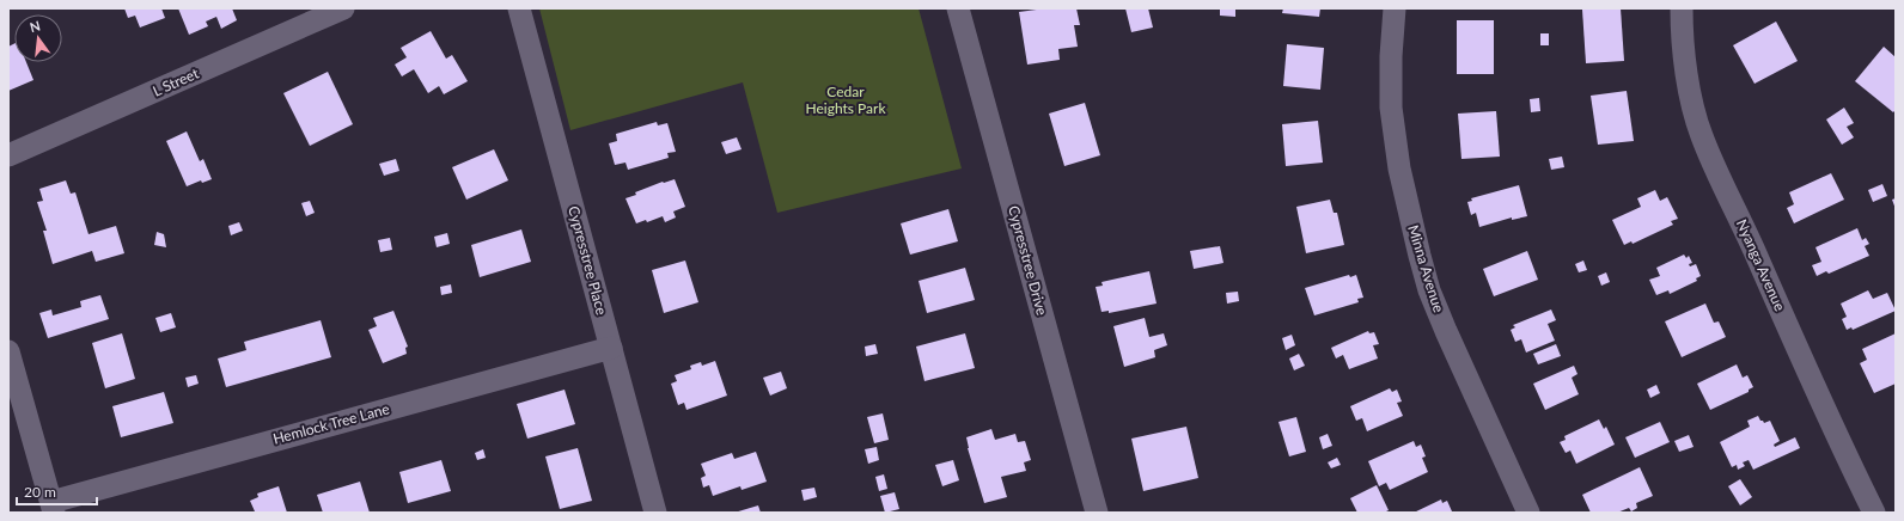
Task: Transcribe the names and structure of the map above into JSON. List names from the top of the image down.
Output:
{
  "streets": {
    "street": [
      "L Street",
      "Cypresstree Place",
      "Cypresstree Drive",
      "Nyanga Avenue",
      "Minna Avenue",
      "Hemlock Tree Lane"
    ]
  },
  "crossings": [
    ["Cypresstree Place", "Hemlock Tree Lane"]
  ],
  "parks": ["Cedar Heights Park"],
  "scale_bar": "20 m",
  "north": "top"
}
